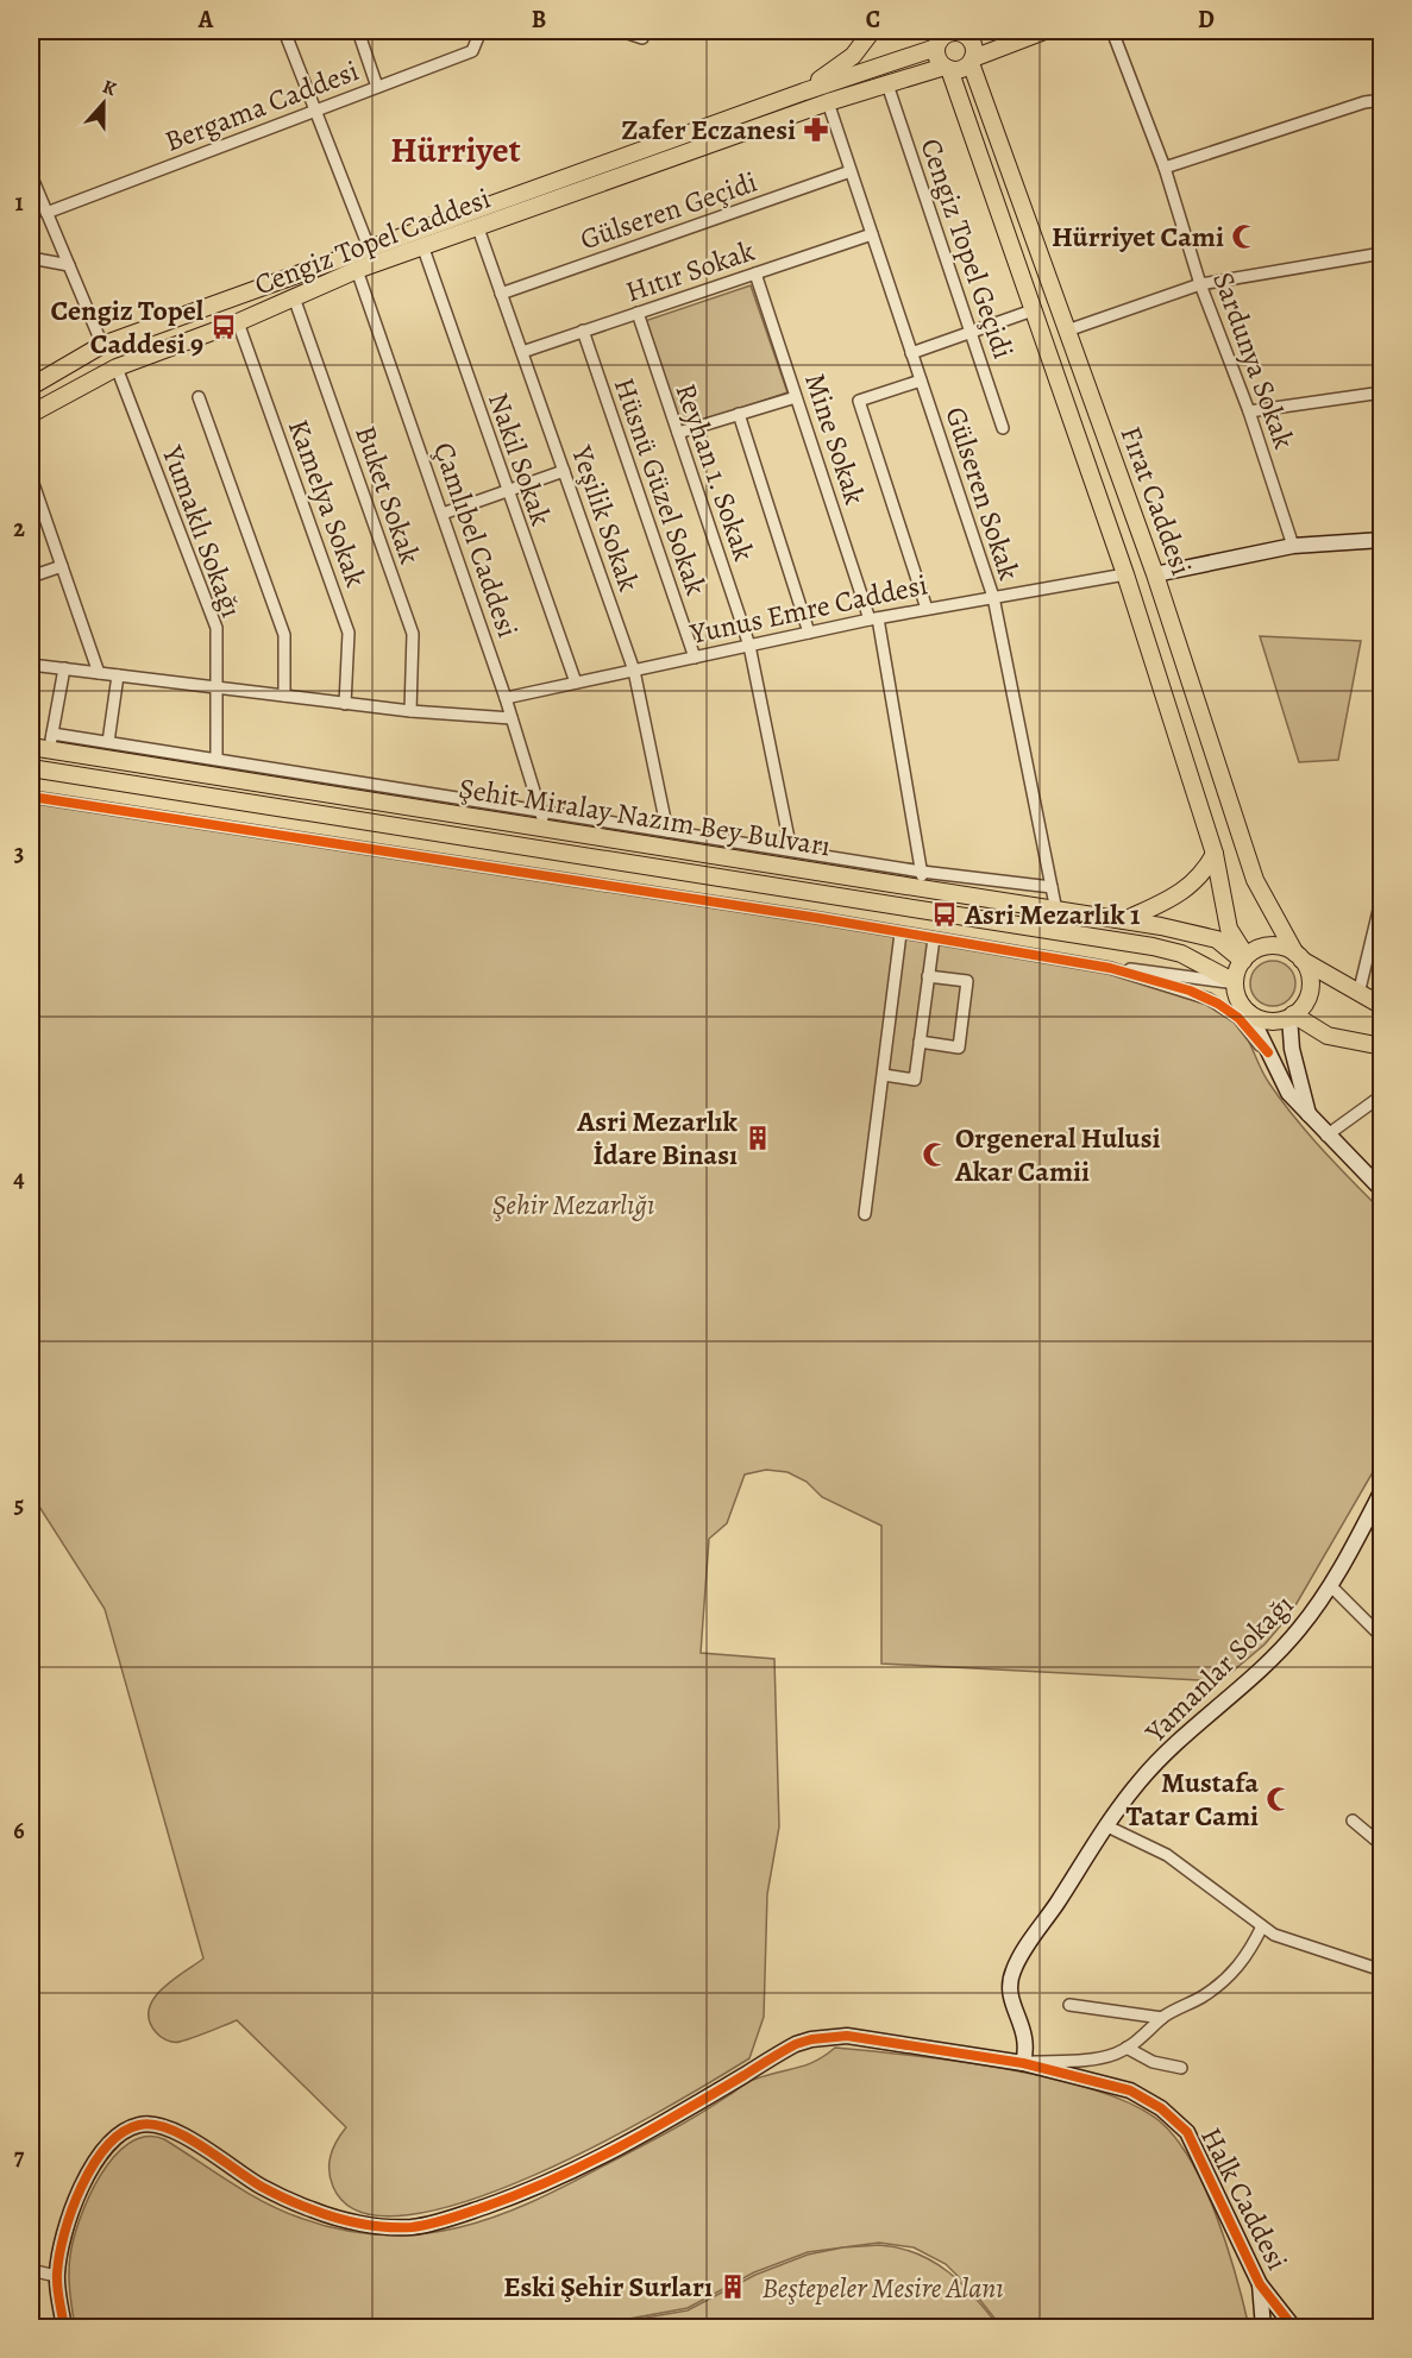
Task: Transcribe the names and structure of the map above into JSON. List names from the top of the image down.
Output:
{
  "streets": {
    "main road": ["Cengiz Topel Caddesi", "Fırat Caddesi", "Şehit Miralay Nazım Bey Bulvarı"],
    "street": [
      "Bergama Caddesi",
      "Gülseren Geçidi",
      "Cengiz Topel Geçidi",
      "Hıtır Sokak",
      "Sardunya Sokak",
      "Mine Sokak",
      "Nakil Sokak",
      "Reyhan 1. Sokak",
      "Hüsnü Güzel Sokak",
      "Gülseren Sokak",
      "Buket Sokak",
      "Kamelya Sokak",
      "Yeşilik Sokak",
      "Yumaklı Sokağı",
      "Çamlıbel Caddesi",
      "Yunus Emre Caddesi",
      "Yamanlar Sokağı",
      "Halk Caddesi"
    ]
  },
  "crossings": [
    ["Gülseren Geçidi", "Gülseren Sokak"],
    ["Gülseren Geçidi", "Yeşilik Sokak"],
    ["Cengiz Topel Caddesi", "Cengiz Topel Geçidi"],
    ["Cengiz Topel Caddesi", "Nakil Sokak"],
    ["Cengiz Topel Caddesi", "Gülseren Sokak"],
    ["Cengiz Topel Caddesi", "Buket Sokak"],
    ["Cengiz Topel Caddesi", "Fırat Caddesi"],
    ["Cengiz Topel Caddesi", "Kamelya Sokak"],
    ["Cengiz Topel Caddesi", "Yeşilik Sokak"],
    ["Cengiz Topel Caddesi", "Yumaklı Sokağı"],
    ["Cengiz Topel Caddesi", "Çamlıbel Caddesi"],
    ["Hıtır Sokak", "Mine Sokak"],
    ["Hıtır Sokak", "Reyhan 1. Sokak"],
    ["Hıtır Sokak", "Hüsnü Güzel Sokak"],
    ["Hıtır Sokak", "Gülseren Sokak"],
    ["Hıtır Sokak", "Yeşilik Sokak"],
    ["Mine Sokak", "Yunus Emre Caddesi"],
    ["Mine Sokak", "Şehit Miralay Nazım Bey Bulvarı"],
    ["Nakil Sokak", "Yunus Emre Caddesi"],
    ["Reyhan 1. Sokak", "Yunus Emre Caddesi"],
    ["Hüsnü Güzel Sokak", "Yunus Emre Caddesi"],
    ["Gülseren Sokak", "Yunus Emre Caddesi"],
    ["Gülseren Sokak", "Şehit Miralay Nazım Bey Bulvarı"],
    ["Fırat Caddesi", "Yunus Emre Caddesi"],
    ["Fırat Caddesi", "Şehit Miralay Nazım Bey Bulvarı"],
    ["Yeşilik Sokak", "Yunus Emre Caddesi"],
    ["Çamlıbel Caddesi", "Yunus Emre Caddesi"],
    ["Çamlıbel Caddesi", "Şehit Miralay Nazım Bey Bulvarı"],
    ["Yamanlar Sokağı", "Halk Caddesi"]
  ],
  "districts": ["Hürriyet"],
  "parks": ["Şehir Mezarlığı", "Beştepeler Mesire Alanı"],
  "places": {
    "pharmacy": ["Zafer Eczanesi"],
    "mosque": ["Hürriyet Cami", "Orgeneral Hulusi Akar Camii", "Mustafa Tatar Cami"],
    "bus stop": ["Cengiz Topel Caddesi 9", "Asri Mezarlık 1"],
    "building": ["Asri Mezarlık İdare Binası", "Eski Şehir Surları"]
  },
  "north": "top",
  "grid": {
    "columns": [
      "A",
      "B",
      "C",
      "D"
    ],
    "rows": [
      "1",
      "2",
      "3",
      "4",
      "5",
      "6",
      "7"
    ]
  }
}
